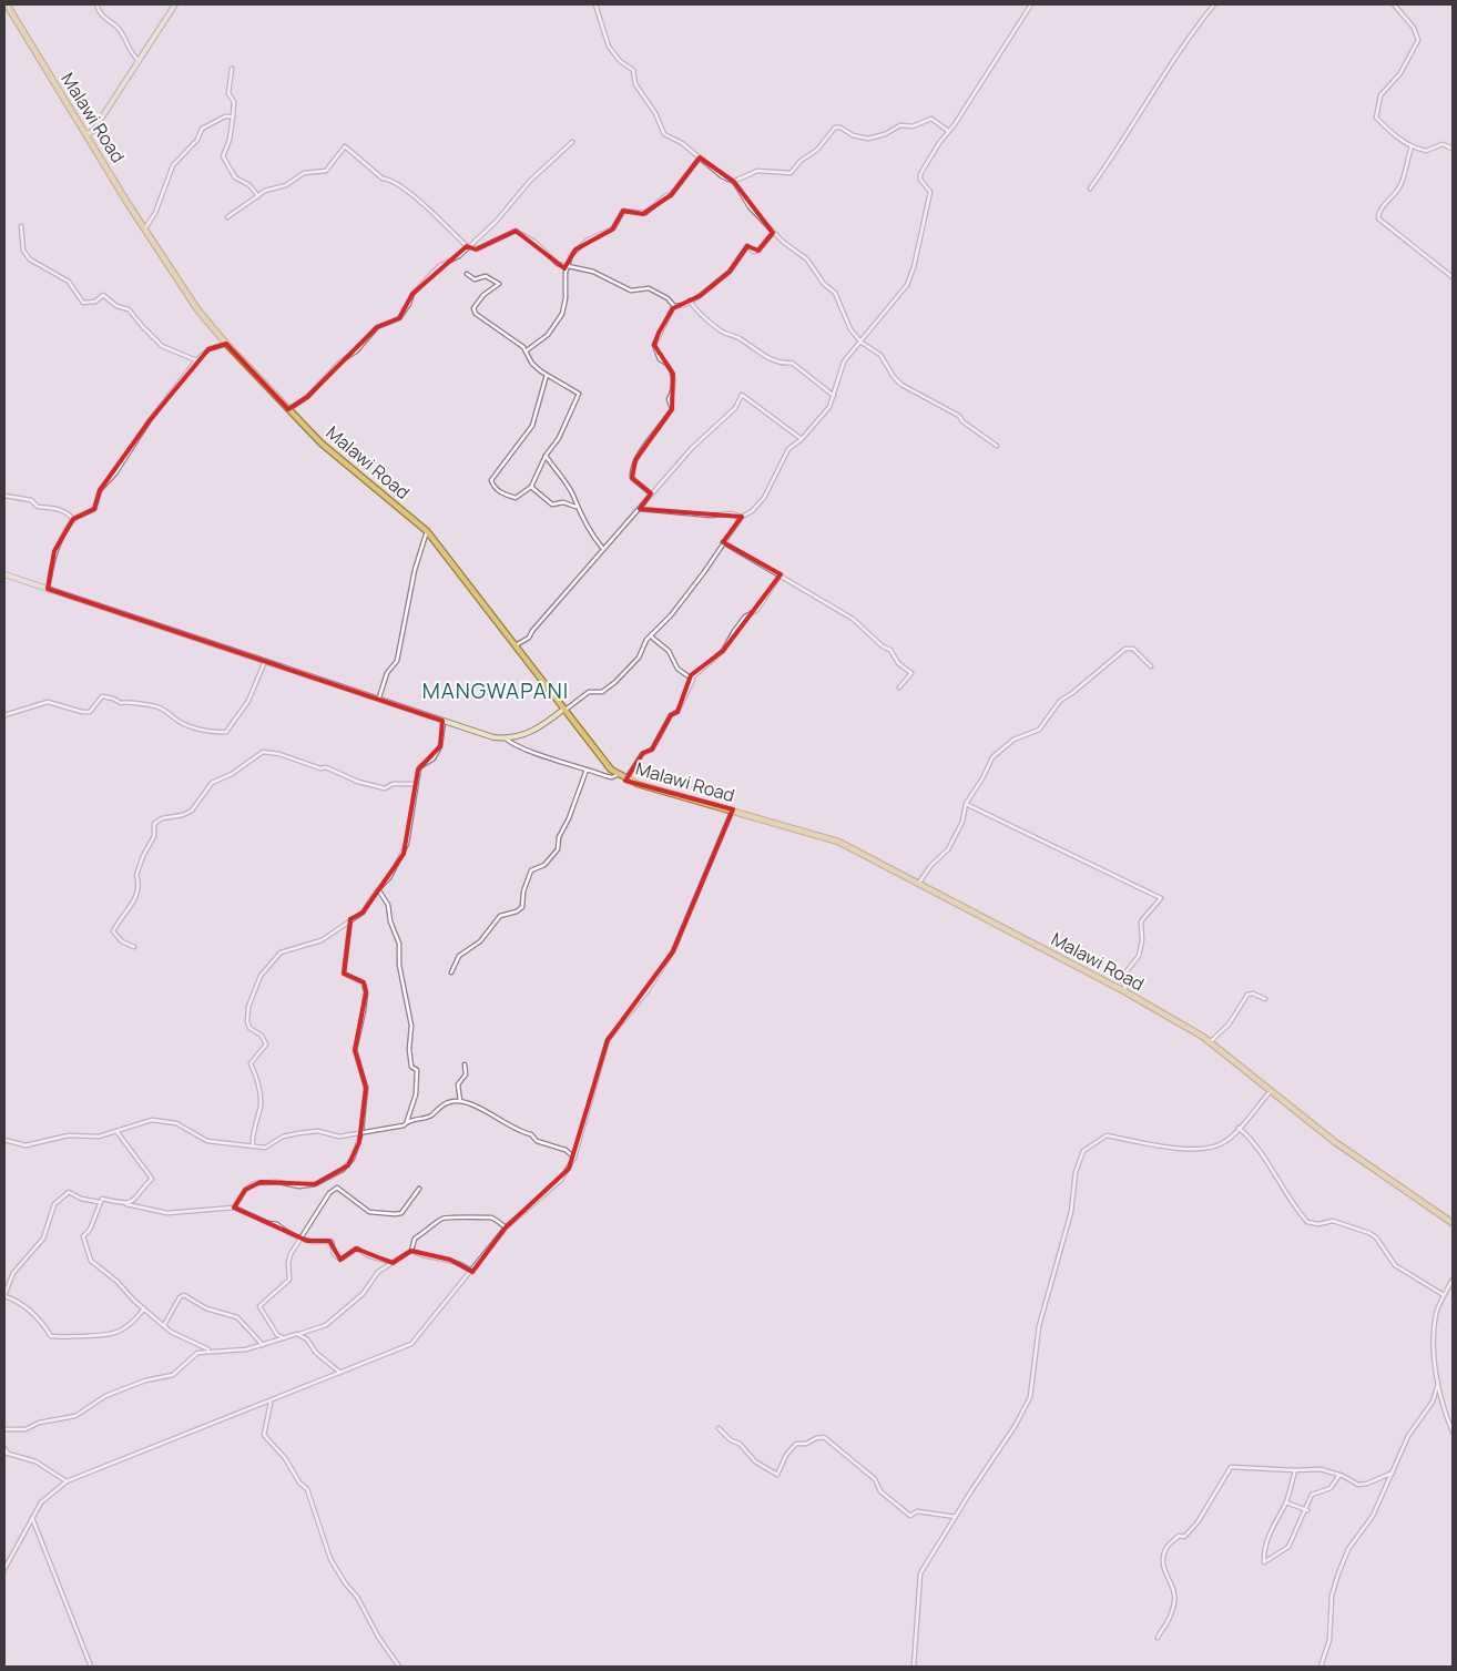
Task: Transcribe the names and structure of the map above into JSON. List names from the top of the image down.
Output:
{
  "streets": {
    "main road": ["Malawi Road"]
  },
  "districts": ["MANGWAPANI"]
}
